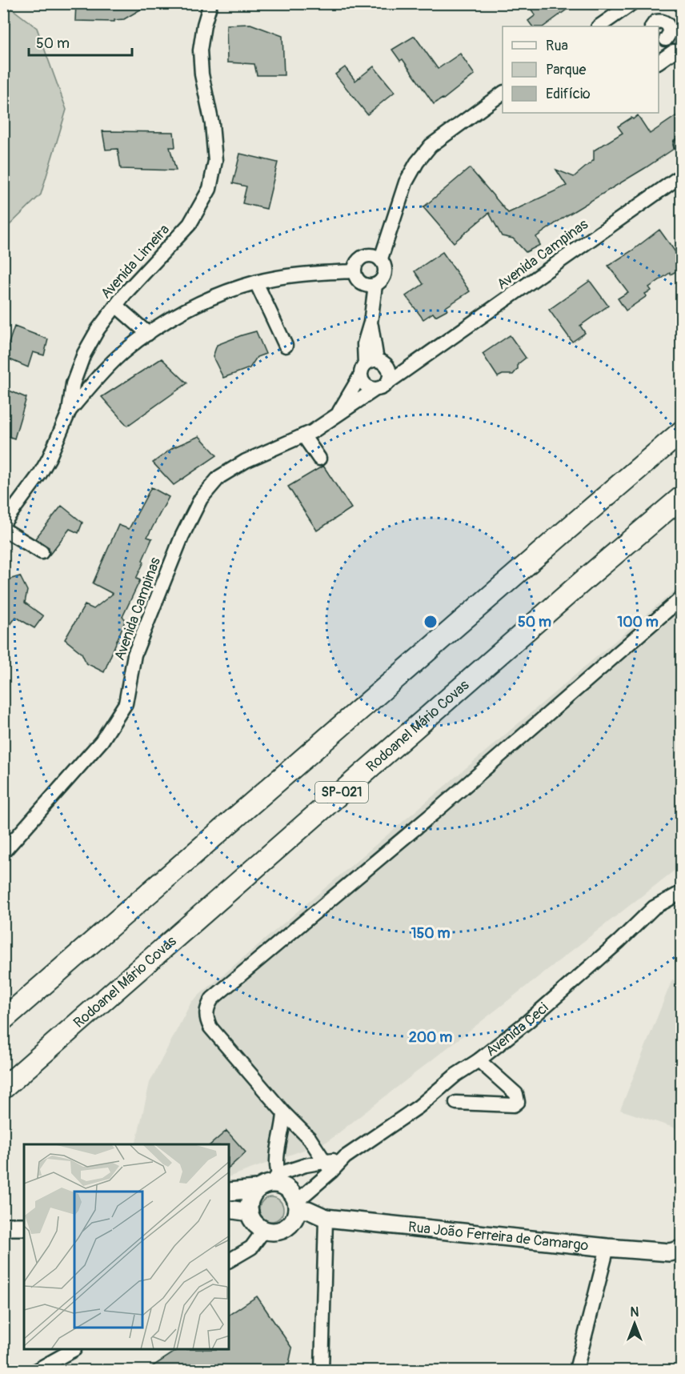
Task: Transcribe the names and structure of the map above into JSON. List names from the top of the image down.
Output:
{
  "streets": {
    "highway": ["Rodoanel Mário Covas", "SP-021"],
    "main road": ["Avenida Ceci", "Rua João Ferreira de Camargo"],
    "street": ["Avenida Campinas", "Avenida Limeira"]
  },
  "crossings": [
    ["Avenida Ceci", "Rua João Ferreira de Camargo"]
  ],
  "legend": ["Rua", "Parque", "Edifício"],
  "scale_bar": "50 m",
  "north": "top",
  "rings": [
    "50 m",
    "100 m",
    "150 m",
    "200 m"
  ]
}
